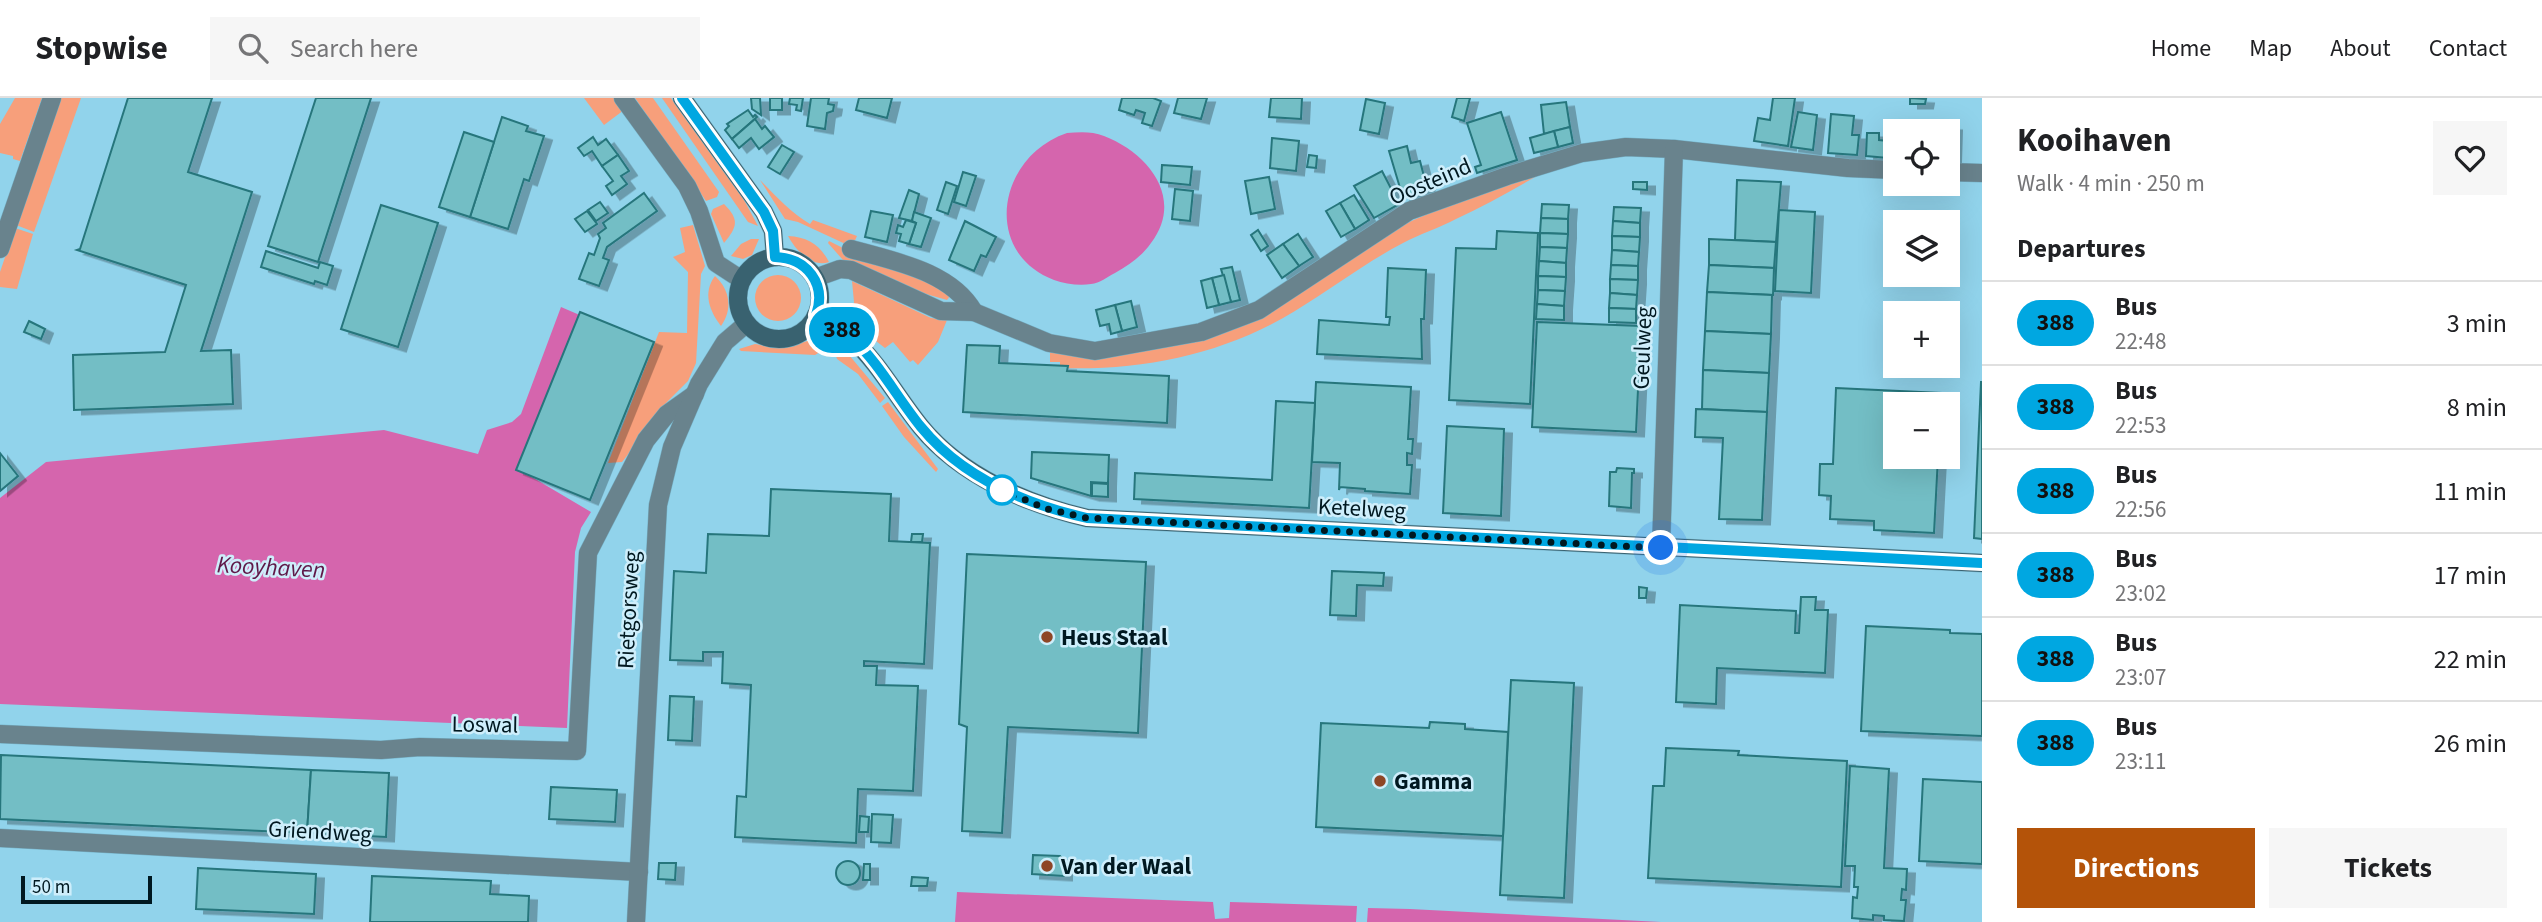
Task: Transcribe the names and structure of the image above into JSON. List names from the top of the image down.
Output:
{
  "streets": {
    "street": [
      "Oosteind",
      "Geulweg",
      "Ketelweg",
      "Rietgorsweg",
      "Loswal",
      "Griendweg"
    ]
  },
  "crossings": [
    ["Oosteind", "Geulweg"],
    ["Oosteind", "Ketelweg"],
    ["Oosteind", "Rietgorsweg"],
    ["Geulweg", "Ketelweg"],
    ["Ketelweg", "Rietgorsweg"],
    ["Rietgorsweg", "Loswal"],
    ["Rietgorsweg", "Griendweg"]
  ],
  "water": ["Kooyhaven"],
  "places": ["Heus Staal", "Gamma", "Van der Waal"],
  "lines": ["bus line 388"],
  "scale_bar": "50 m",
  "page": {
    "header": "Stopwise",
    "search": "Search here",
    "nav": [
      "Home",
      "Map",
      "About",
      "Contact"
    ],
    "on_map": "388",
    "heading": [
      ["Kooihaven", "Walk · 4 min · 250 m"],
      "Departures"
    ],
    "map_buttons": ["+", "−"],
    "list": [
      {
        "mark": "388",
        "name": "Bus",
        "note": "22:48",
        "value": "3 min"
      },
      {
        "mark": "388",
        "name": "Bus",
        "note": "22:53",
        "value": "8 min"
      },
      {
        "mark": "388",
        "name": "Bus",
        "note": "22:56",
        "value": "11 min"
      },
      {
        "mark": "388",
        "name": "Bus",
        "note": "23:02",
        "value": "17 min"
      },
      {
        "mark": "388",
        "name": "Bus",
        "note": "23:07",
        "value": "22 min"
      },
      {
        "mark": "388",
        "name": "Bus",
        "note": "23:11",
        "value": "26 min"
      }
    ],
    "buttons": ["Directions", "Tickets"],
    "scale": "50 m"
  }
}
